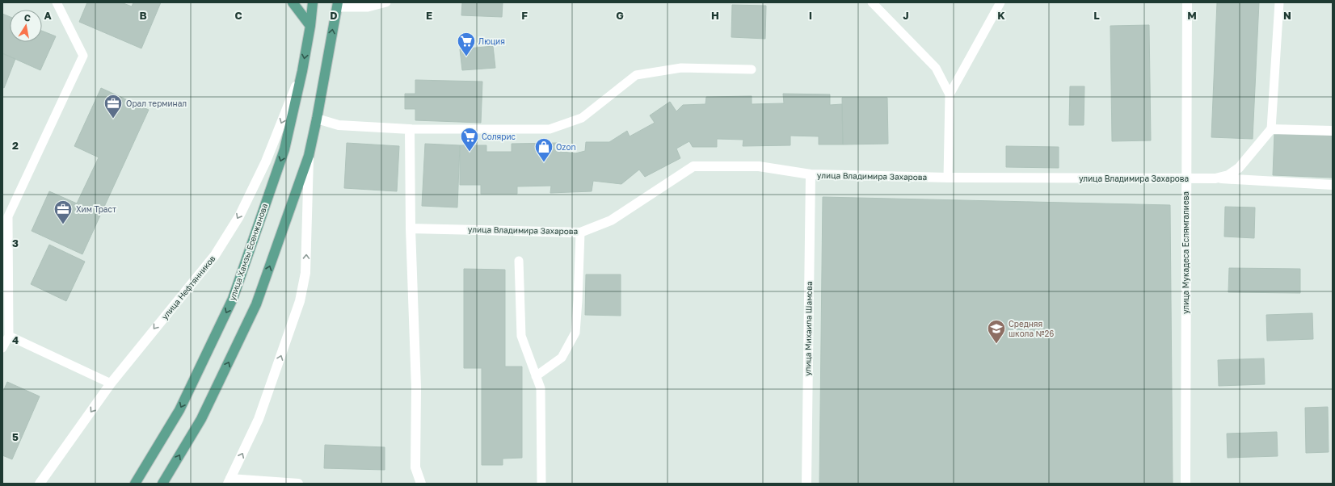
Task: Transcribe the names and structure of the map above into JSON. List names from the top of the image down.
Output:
{
  "streets": {
    "main road": ["улица Хамзы Есенжанова"],
    "street": [
      "улица Владимира Захарова",
      "улица Мукадеса Еслямгалиева",
      "улица Нефтянников",
      "улица Михаила Шамова"
    ]
  },
  "crossings": [
    ["улица Владимира Захарова", "улица Мукадеса Еслямгалиева"],
    ["улица Владимира Захарова", "улица Михаила Шамова"],
    ["улица Хамзы Есенжанова", "улица Нефтянников"]
  ],
  "one_way": ["улица Нефтянников"],
  "places": {
    "supermarket": ["Люция", "Солярис"],
    "office": ["Орал терминал", "Хим Траст"],
    "shop": ["Ozon"],
    "school or university": ["Средняя школа №26"]
  },
  "north": "top",
  "grid": {
    "columns": [
      "A",
      "B",
      "C",
      "D",
      "E",
      "F",
      "G",
      "H",
      "I",
      "J",
      "K",
      "L",
      "M",
      "N"
    ],
    "rows": [
      "2",
      "3",
      "4",
      "5"
    ]
  }
}
